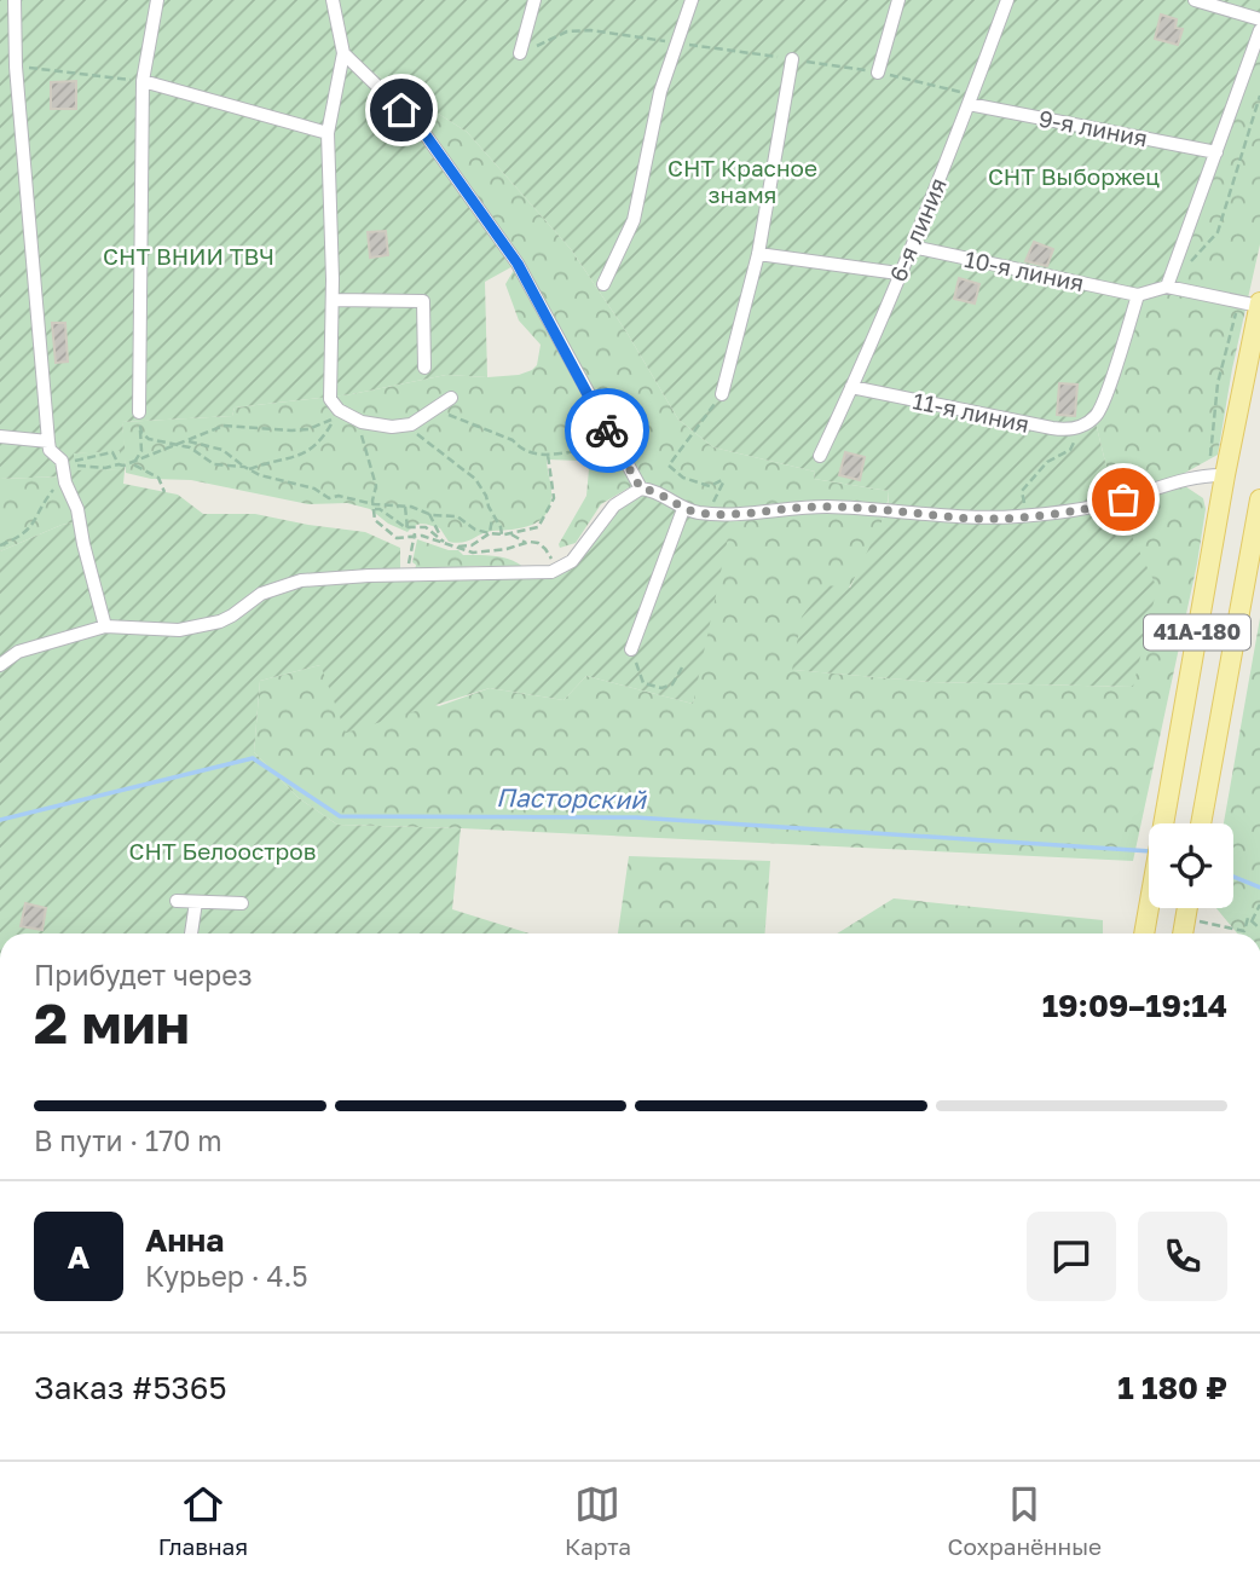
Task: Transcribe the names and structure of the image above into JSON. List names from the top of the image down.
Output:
{
  "streets": {
    "main road": ["41А-180"],
    "street": [
      "9-я линия",
      "6-я линия",
      "10-я линия",
      "11-я линия"
    ]
  },
  "crossings": [
    ["9-я линия", "6-я линия"],
    ["6-я линия", "10-я линия"],
    ["6-я линия", "11-я линия"]
  ],
  "water": ["Пасторский"],
  "parks": [
    "СНТ Красное знамя",
    "СНТ Выборжец",
    "СНТ ВНИИ ТВЧ",
    "СНТ Белоостров"
  ],
  "page": {
    "heading": ["2 мин", "Прибудет через", "19:09–19:14"],
    "panel": [
      "Анна",
      "Курьер · 4.5",
      "Заказ #5365",
      "1 180 ₽"
    ],
    "bar": "В пути · 170 m",
    "round": "А",
    "tabs": ["Главная", "Карта", "Сохранённые"]
  }
}
